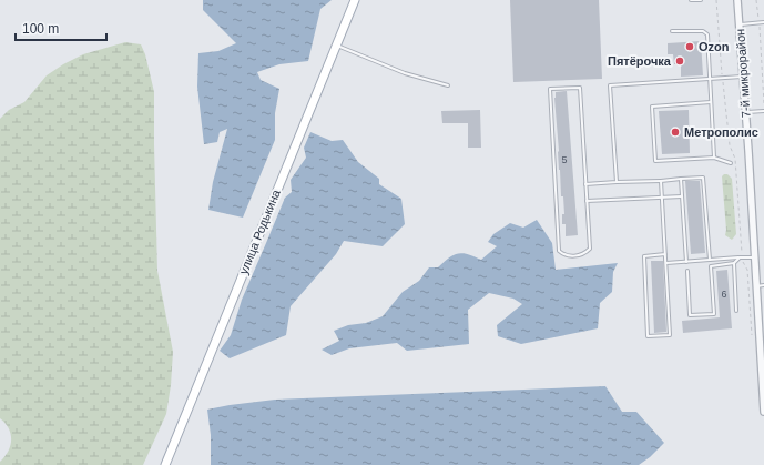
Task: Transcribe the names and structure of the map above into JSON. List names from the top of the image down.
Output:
{
  "streets": {
    "main road": ["улица Родькина"],
    "street": ["7-й микрорайон"]
  },
  "places": ["Ozon", "Пятёрочка", "Метрополис"],
  "house_numbers": ["5", "6"],
  "scale_bar": "100 m"
}
